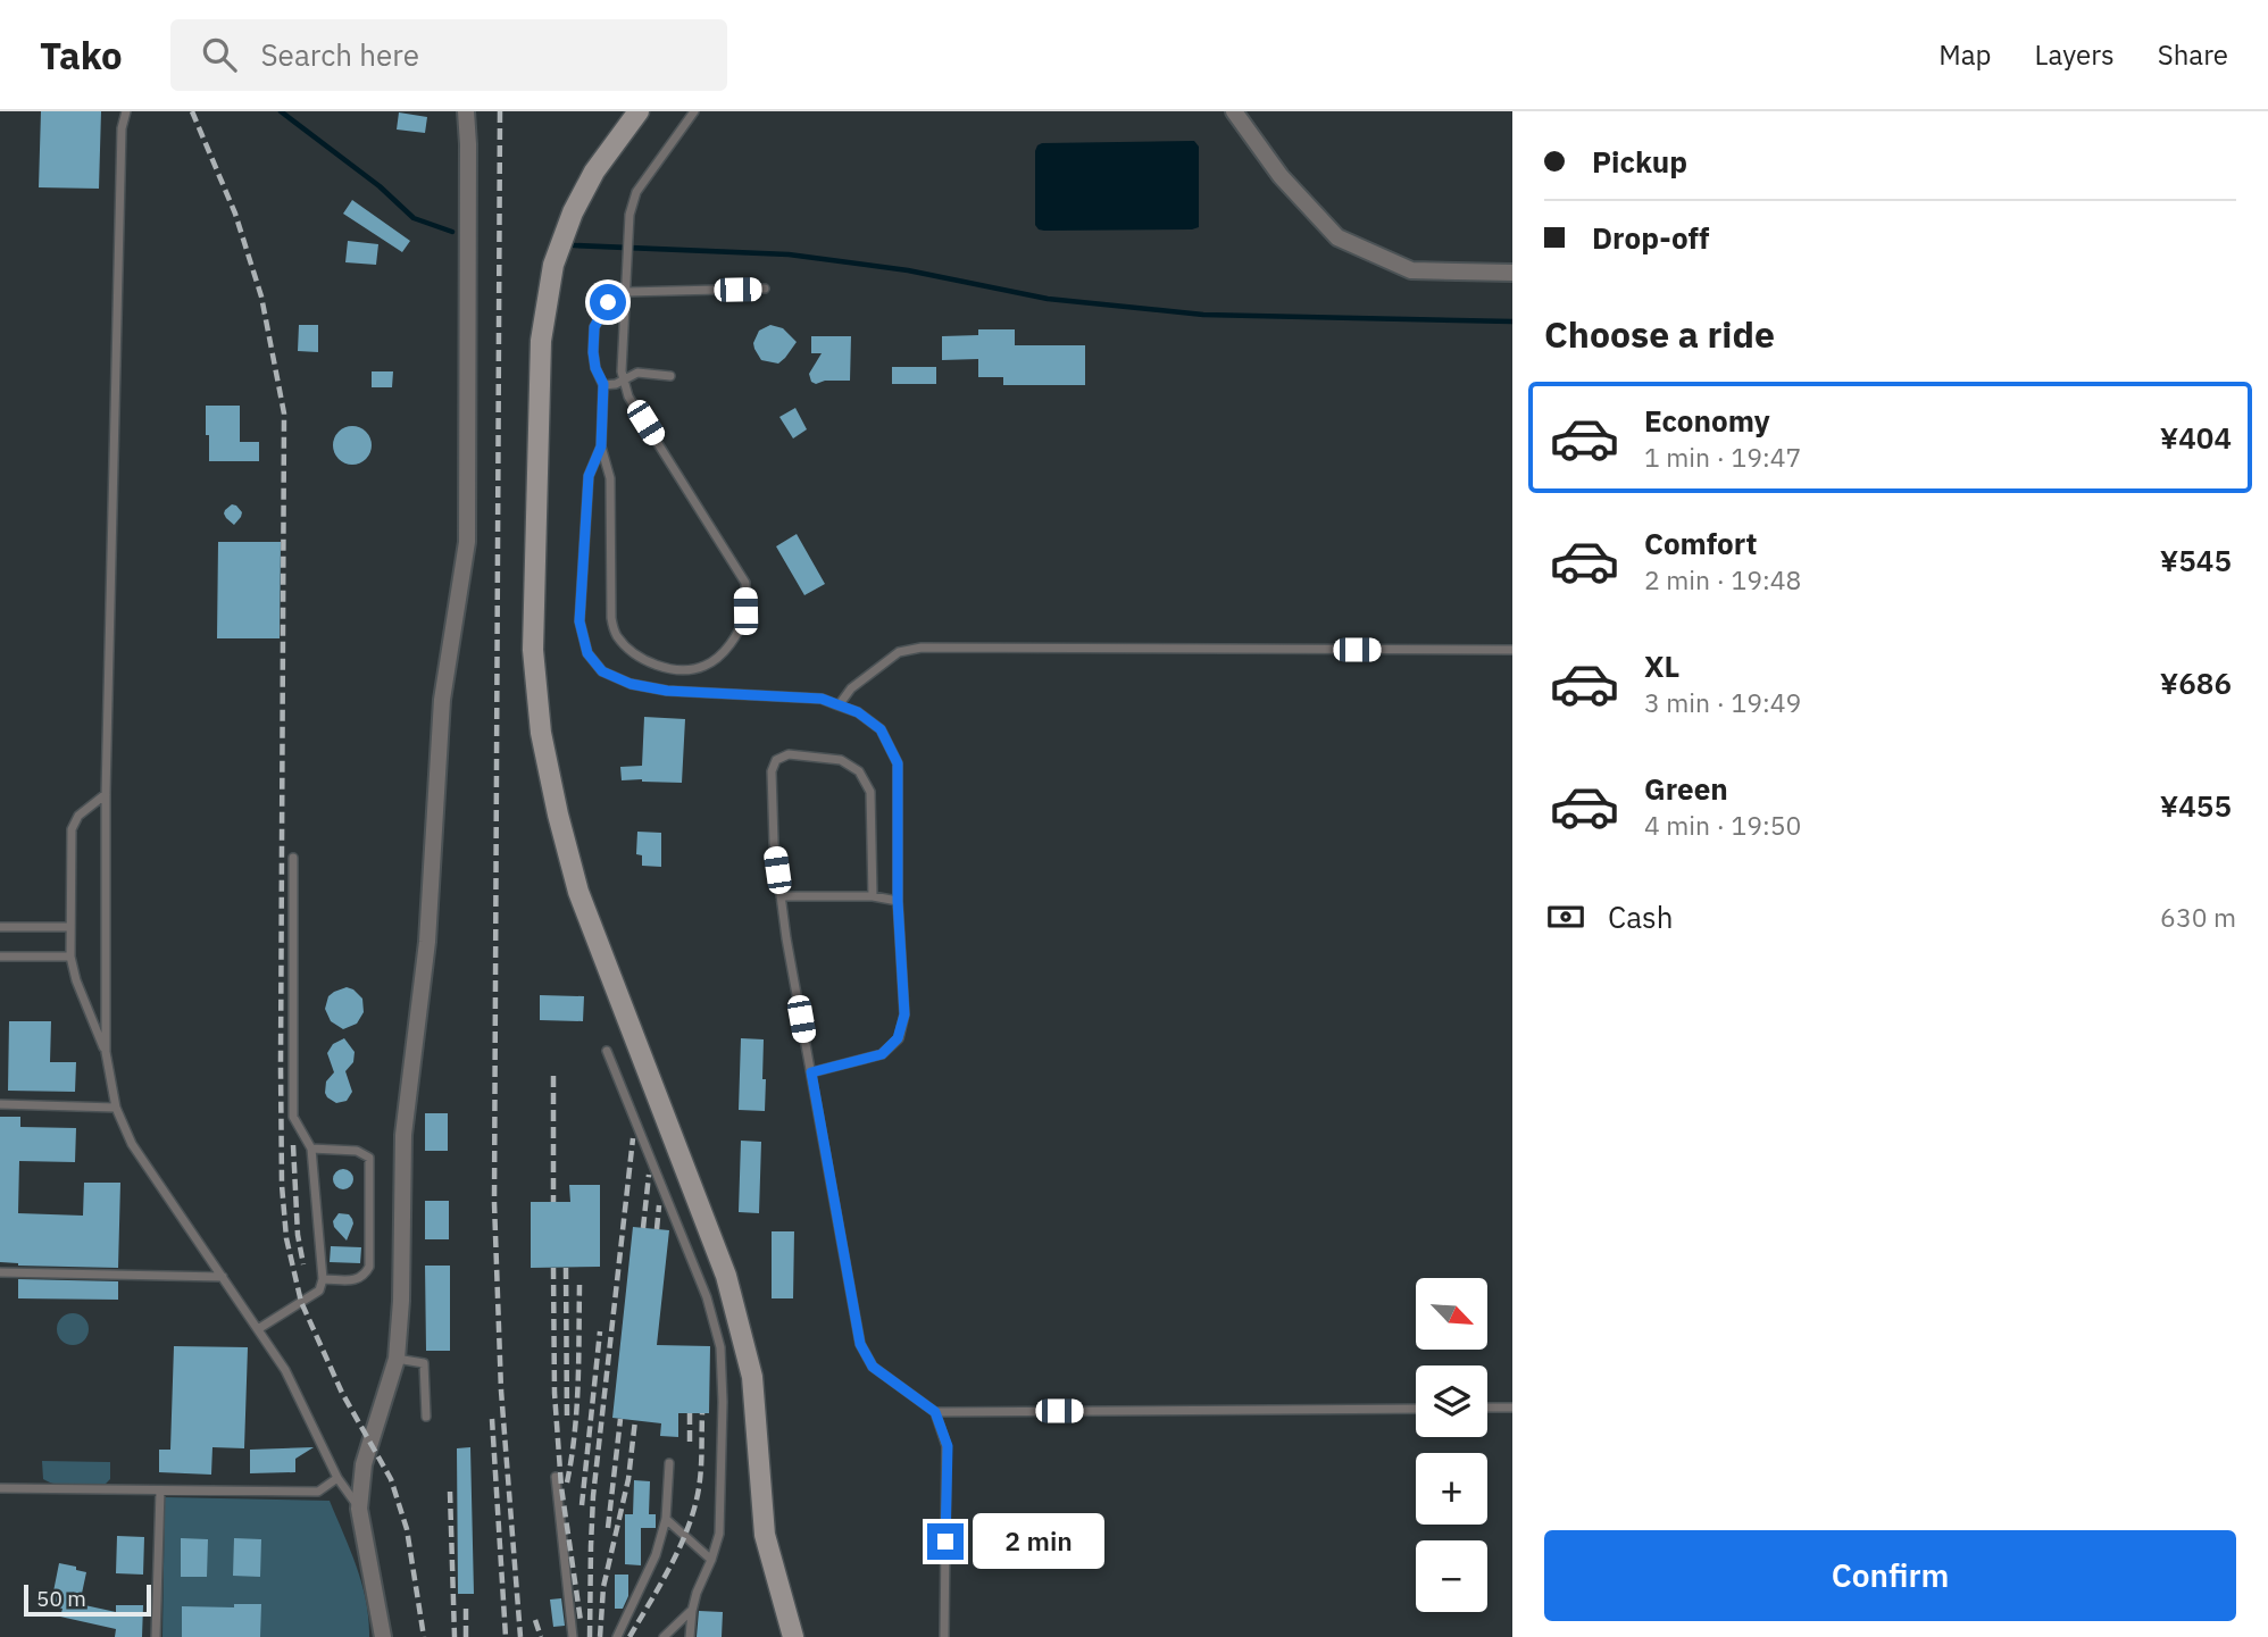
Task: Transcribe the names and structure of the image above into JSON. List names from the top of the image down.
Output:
{
  "scale_bar": "50 m",
  "north": "bottom right",
  "page": {
    "header": "Tako",
    "search": "Search here",
    "nav": ["Map", "Layers", "Share"],
    "banner": ["Pickup", "Drop-off"],
    "heading": "Choose a ride",
    "list": [
      {
        "name": "Economy",
        "note": "1 min · 19:47",
        "value": "¥404"
      },
      {
        "name": "Comfort",
        "note": "2 min · 19:48",
        "value": "¥545"
      },
      {
        "name": "XL",
        "note": "3 min · 19:49",
        "value": "¥686"
      },
      {
        "name": "Green",
        "note": "4 min · 19:50",
        "value": "¥455"
      }
    ],
    "pay": ["Cash", "630 m"],
    "map_buttons": ["+", "−"],
    "bubble": "2 min",
    "buttons": "Confirm",
    "scale": "50 m"
  }
}
